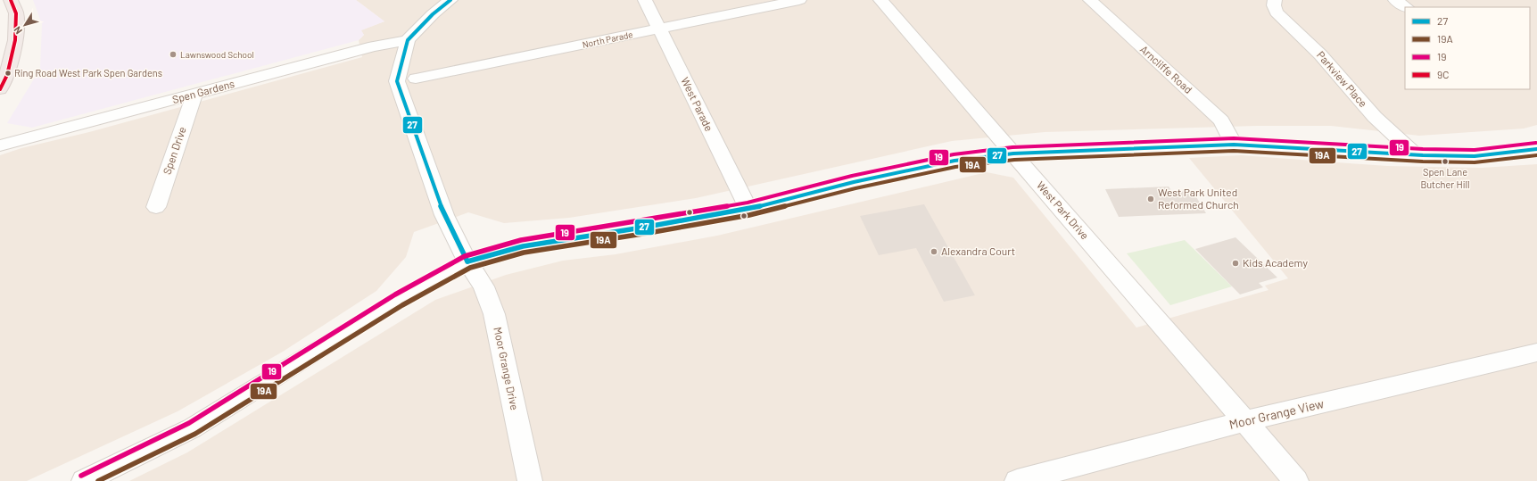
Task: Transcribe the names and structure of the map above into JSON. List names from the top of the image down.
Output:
{
  "streets": {
    "street": [
      "North Parade",
      "Arncliffe Road",
      "Parkview Place",
      "Spen Gardens",
      "West Parade",
      "Spen Drive",
      "West Park Drive",
      "Moor Grange Drive",
      "Moor Grange View"
    ]
  },
  "crossings": [
    ["North Parade", "West Parade"],
    ["Spen Gardens", "Spen Drive"],
    ["Spen Gardens", "Moor Grange Drive"],
    ["West Park Drive", "Moor Grange View"]
  ],
  "places": [
    "Lawnswood School",
    "Ring Road West Park Spen Gardens",
    "Spen Lane Butcher Hill",
    "West Park United Reformed Church",
    "Alexandra Court",
    "Kids Academy"
  ],
  "lines": [
    "transit line 27",
    "transit line 9C",
    "transit line 19",
    "transit line 19A"
  ],
  "legend": [
    "27",
    "19A",
    "19",
    "9C"
  ],
  "north": "bottom left"
}
